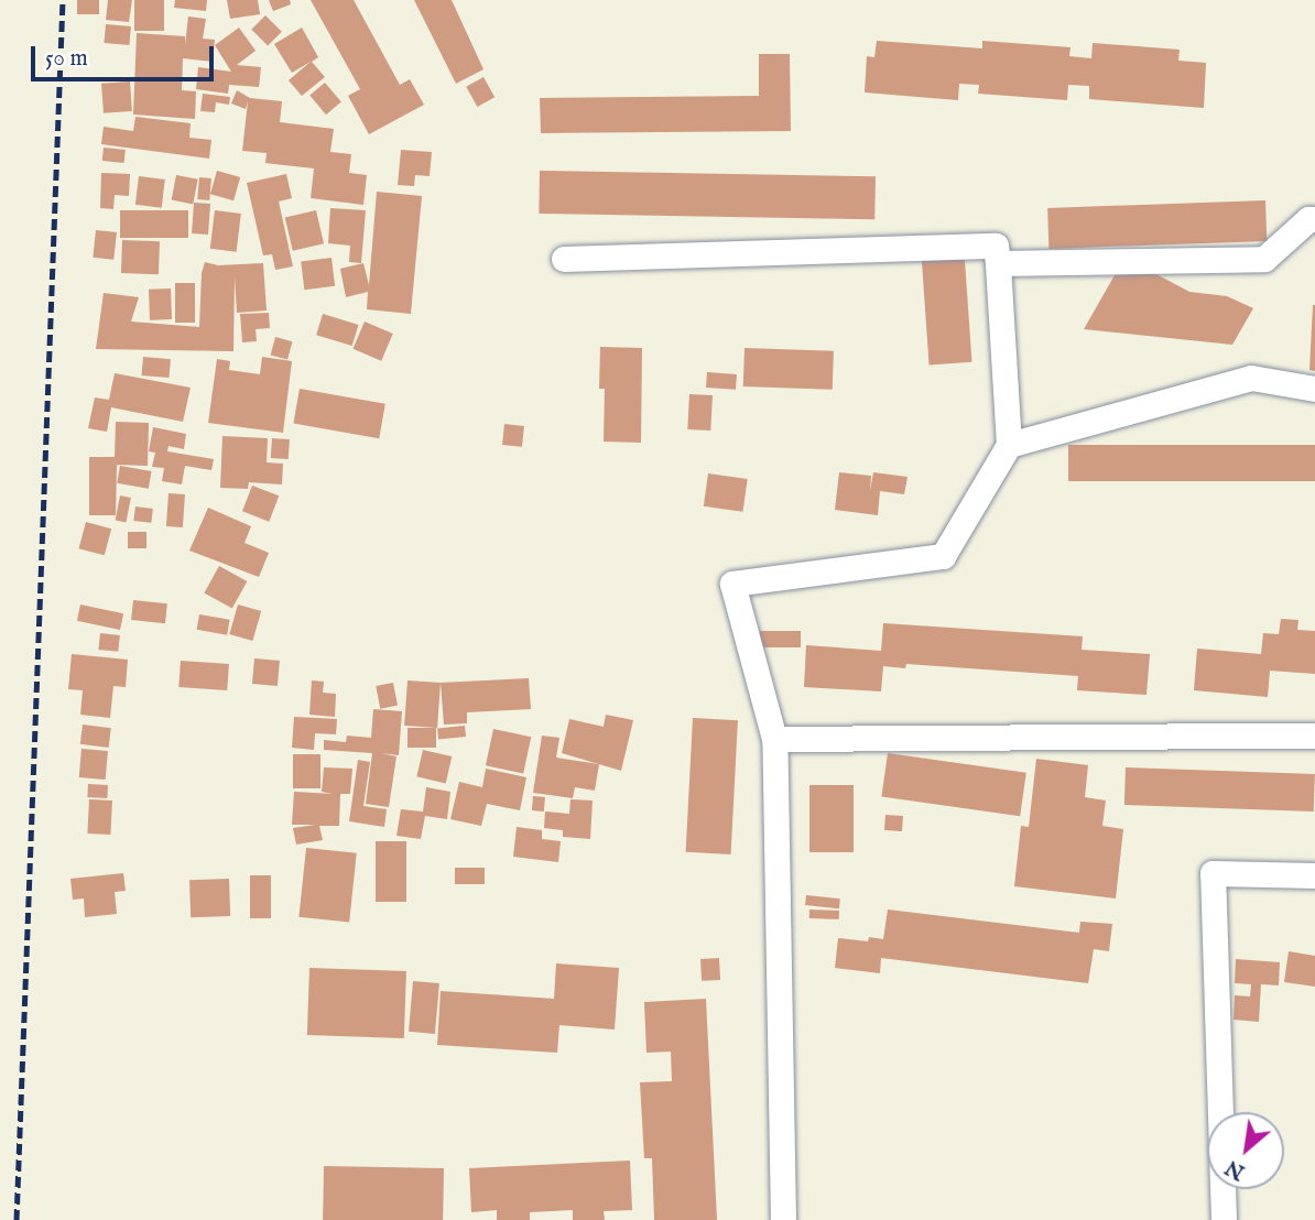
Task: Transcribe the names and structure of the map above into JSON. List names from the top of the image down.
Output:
{
  "scale_bar": "50 m",
  "north": "bottom left"
}
